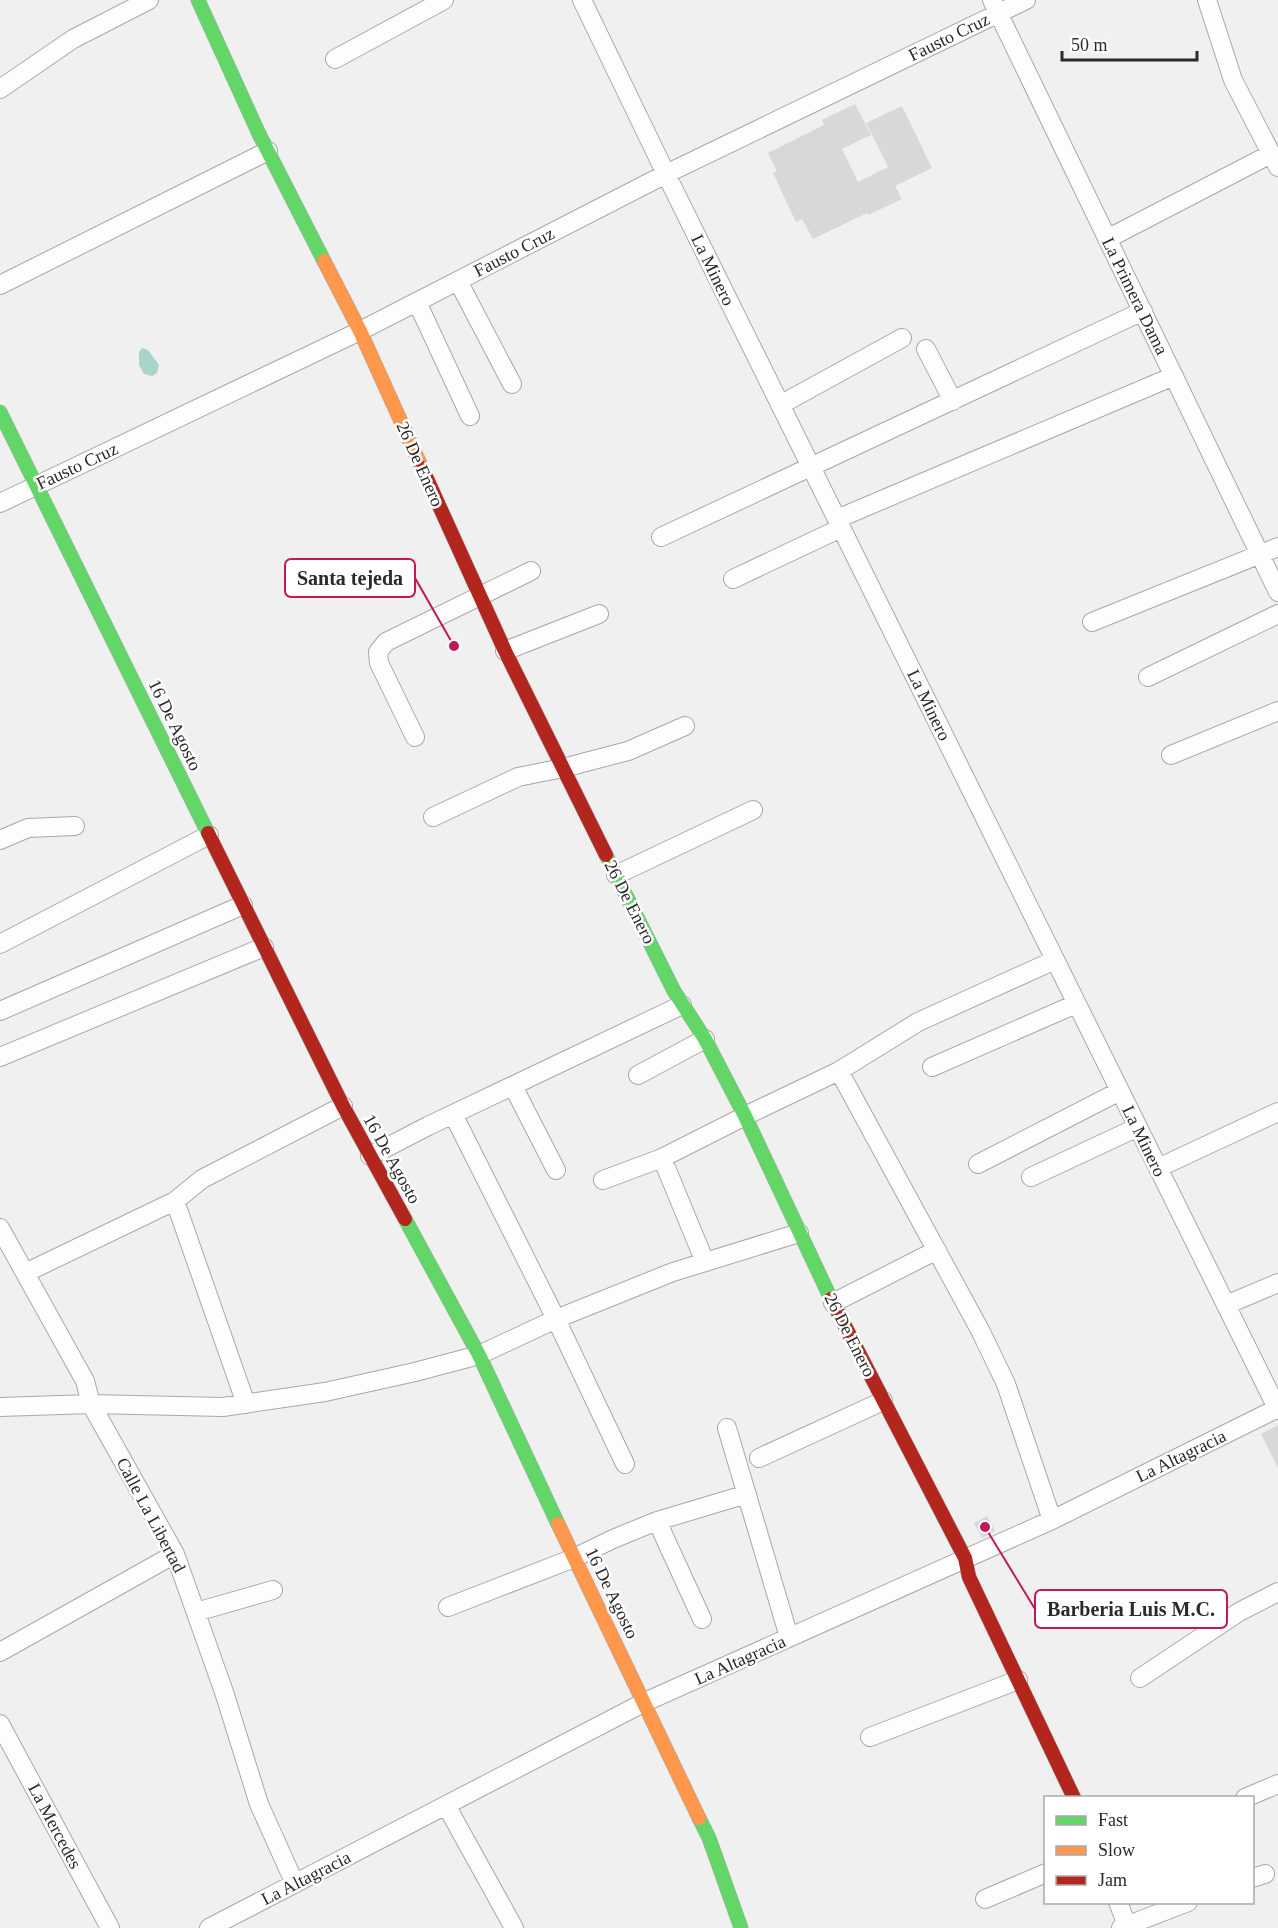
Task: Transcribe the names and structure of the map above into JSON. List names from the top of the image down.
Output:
{
  "streets": {
    "street": [
      "Fausto Cruz",
      "La Minero",
      "La Primera Dama",
      "26 De Enero",
      "16 De Agosto",
      "La Altagracia",
      "Calle La Libertad",
      "La Mercedes"
    ]
  },
  "crossings": [
    ["Fausto Cruz", "La Minero"],
    ["Fausto Cruz", "La Primera Dama"],
    ["Fausto Cruz", "26 De Enero"],
    ["Fausto Cruz", "16 De Agosto"],
    ["La Minero", "La Altagracia"],
    ["26 De Enero", "La Altagracia"],
    ["16 De Agosto", "La Altagracia"],
    ["La Altagracia", "Calle La Libertad"]
  ],
  "places": ["Santa tejeda", "Barberia Luis M.C."],
  "legend": ["Fast", "Slow", "Jam"],
  "scale_bar": "50 m"
}
